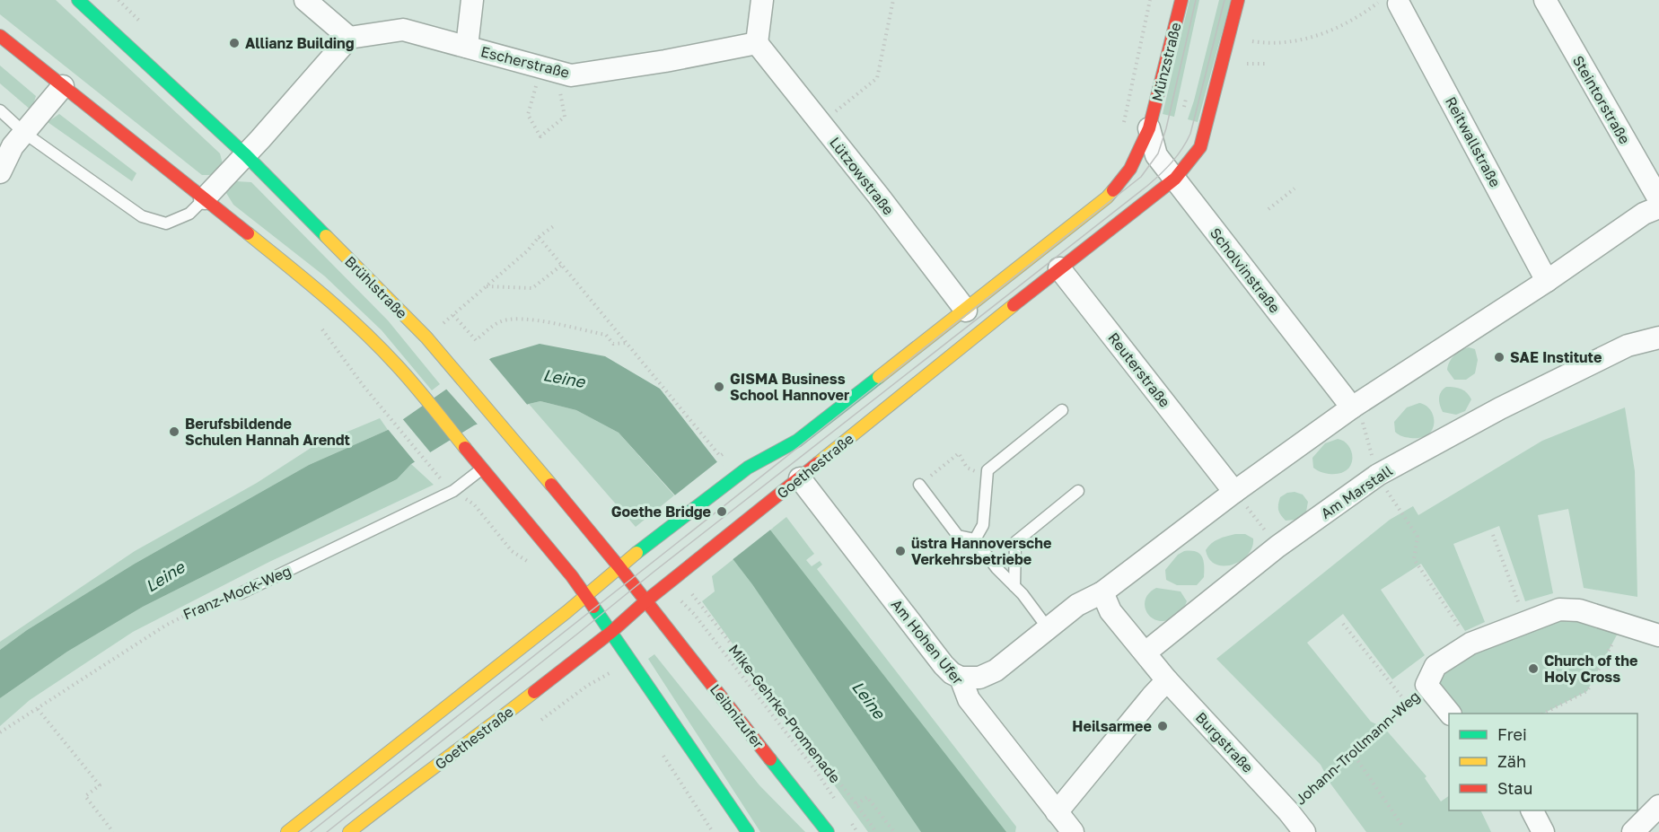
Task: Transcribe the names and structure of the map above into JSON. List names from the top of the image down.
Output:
{
  "streets": {
    "street": [
      "Escherstraße",
      "Münzstraße",
      "Steintorstraße",
      "Reitwallstraße",
      "Lützowstraße",
      "Scholvinstraße",
      "Brühlstraße",
      "Reuterstraße",
      "Goethestraße",
      "Am Marstall",
      "Am Hohen Ufer",
      "Leibnizufer",
      "Burgstraße"
    ],
    "lane": ["Franz-Mock-Weg"],
    "path": ["Mike-Gehrke-Promenade", "Johann-Trollmann-Weg"]
  },
  "crossings": [
    ["Escherstraße", "Lützowstraße"],
    ["Münzstraße", "Scholvinstraße"],
    ["Münzstraße", "Goethestraße"],
    ["Lützowstraße", "Goethestraße"],
    ["Scholvinstraße", "Goethestraße"],
    ["Brühlstraße", "Goethestraße"],
    ["Brühlstraße", "Leibnizufer"],
    ["Reuterstraße", "Goethestraße"],
    ["Goethestraße", "Am Hohen Ufer"],
    ["Goethestraße", "Leibnizufer"],
    ["Am Marstall", "Burgstraße"],
    ["Burgstraße", "Johann-Trollmann-Weg"]
  ],
  "water": ["Leine"],
  "places": [
    "Allianz Building",
    "SAE Institute",
    "GISMA Business School Hannover",
    "Berufsbildende Schulen Hannah Arendt",
    "Goethe Bridge",
    "üstra Hannoversche Verkehrsbetriebe",
    "Church of the Holy Cross",
    "Heilsarmee"
  ],
  "legend": ["Frei", "Zäh", "Stau"]
}
